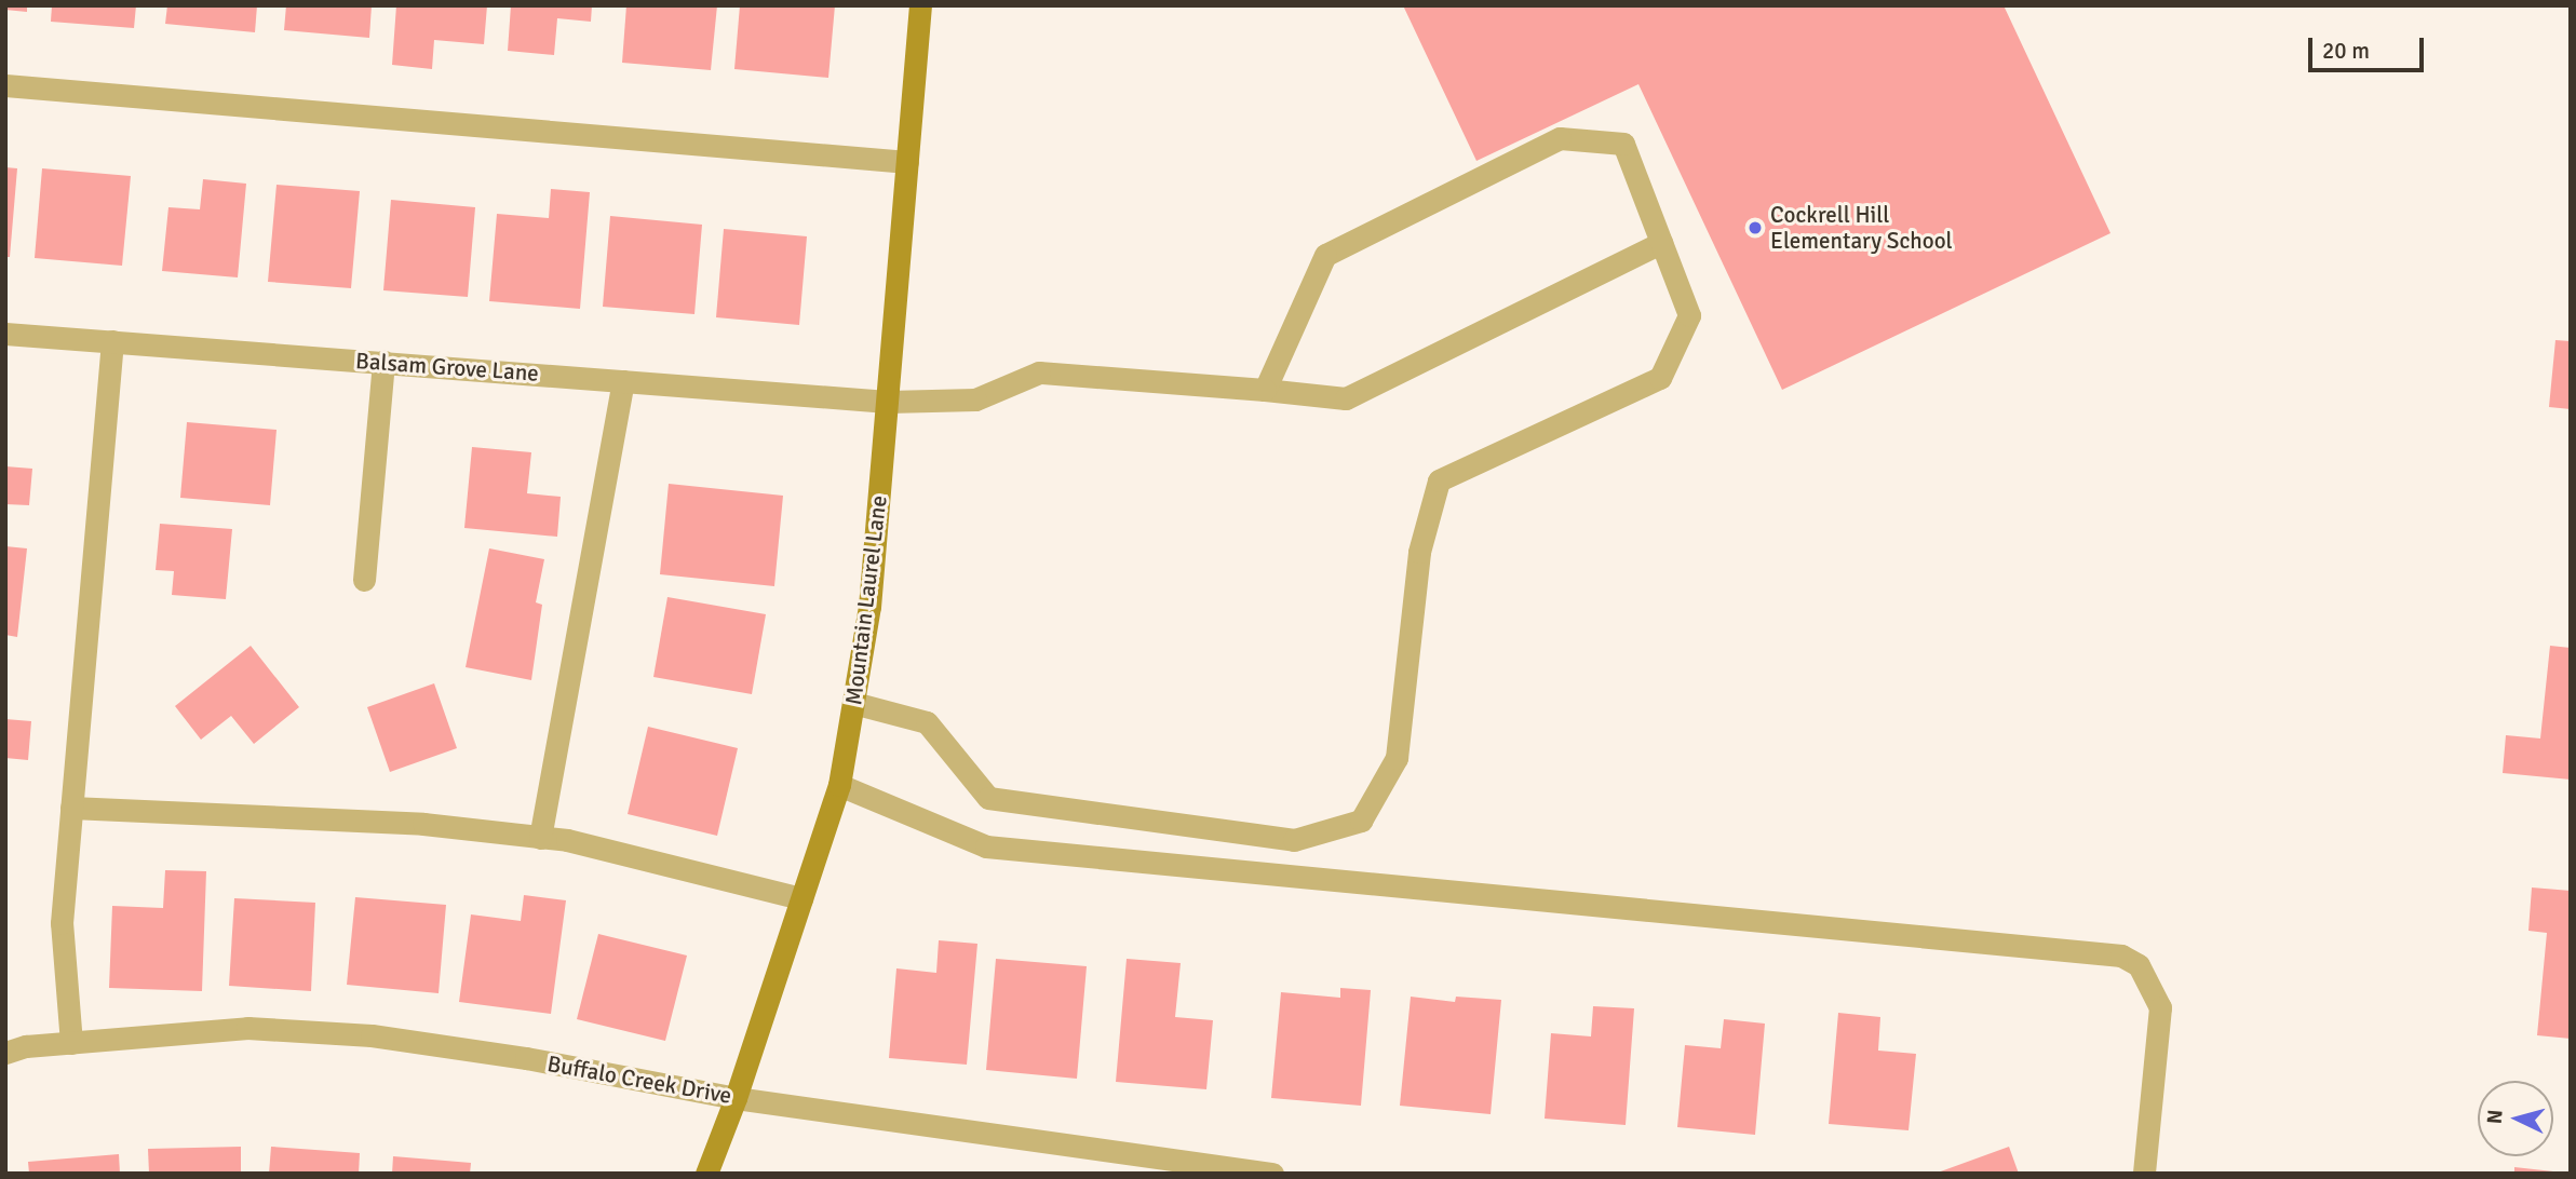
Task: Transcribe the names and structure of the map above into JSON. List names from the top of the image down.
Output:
{
  "streets": {
    "street": ["Balsam Grove Lane", "Mountain Laurel Lane", "Buffalo Creek Drive"]
  },
  "crossings": [
    ["Balsam Grove Lane", "Mountain Laurel Lane"],
    ["Mountain Laurel Lane", "Buffalo Creek Drive"]
  ],
  "places": ["Cockrell Hill Elementary School"],
  "scale_bar": "20 m",
  "north": "left"
}
